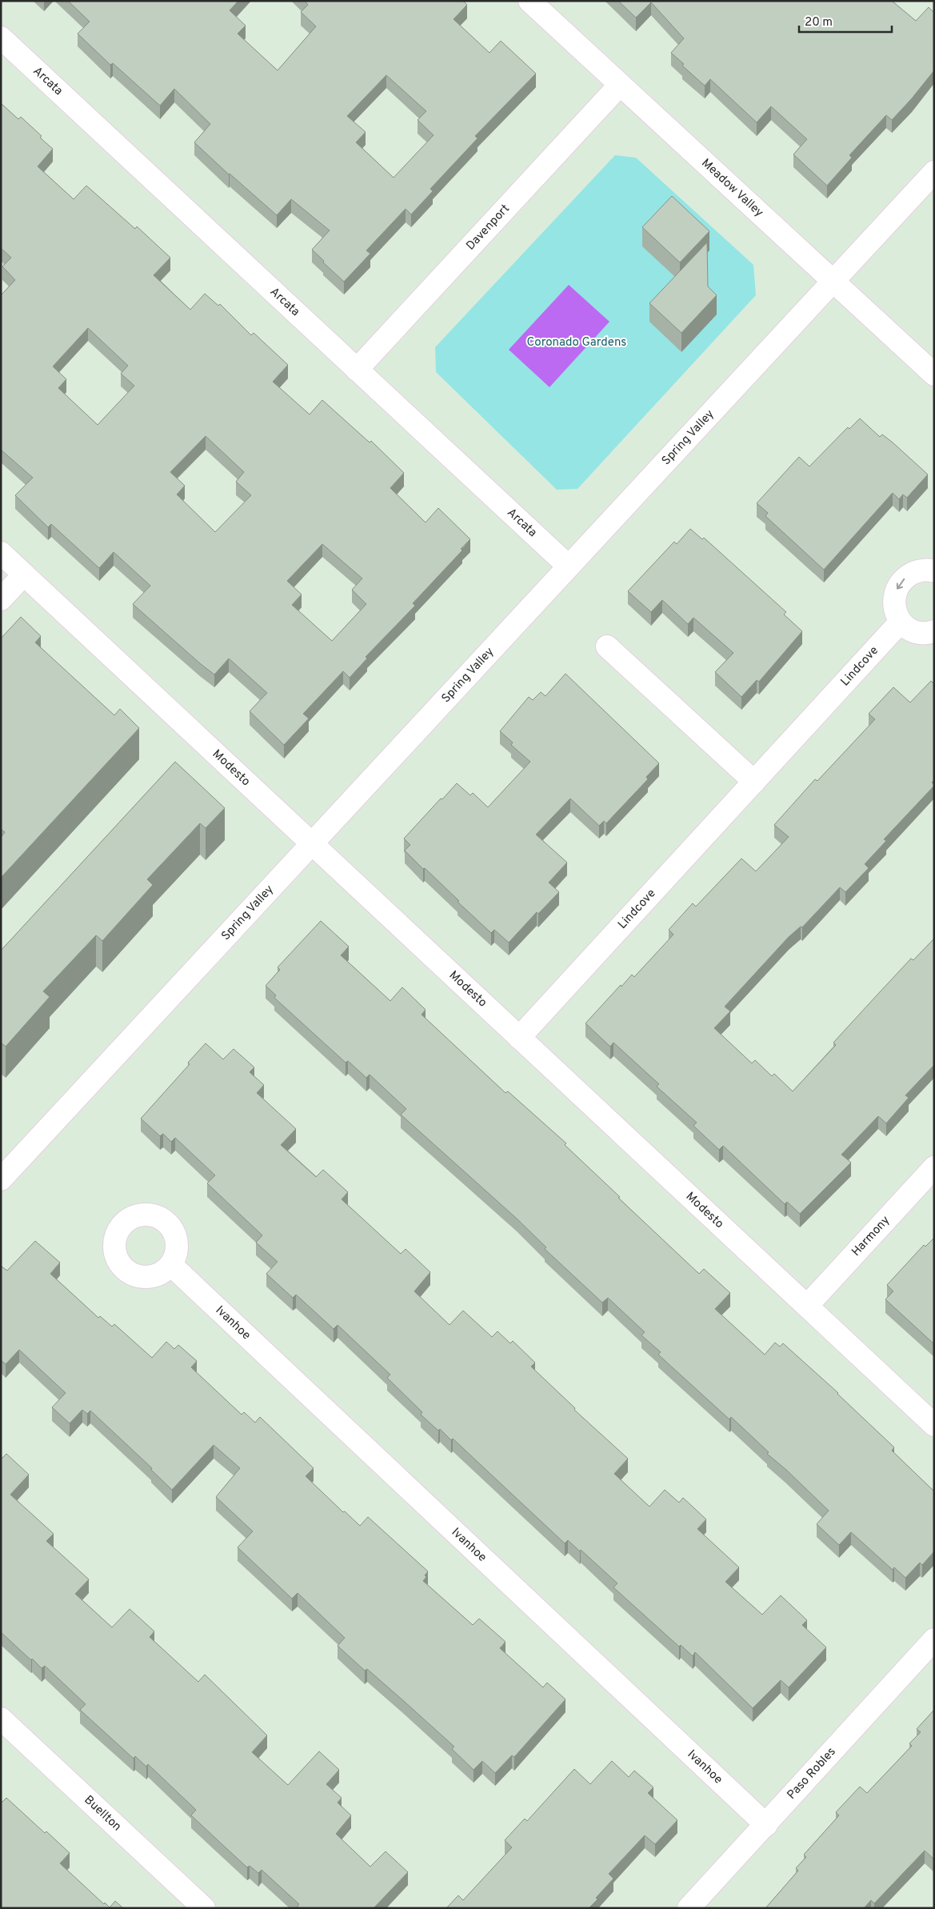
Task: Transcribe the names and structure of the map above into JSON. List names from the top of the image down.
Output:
{
  "streets": {
    "street": [
      "Arcata",
      "Meadow Valley",
      "Davenport",
      "Spring Valley",
      "Lindcove",
      "Modesto",
      "Harmony",
      "Ivanhoe",
      "Paso Robles",
      "Buellton"
    ]
  },
  "crossings": [
    ["Arcata", "Davenport"],
    ["Arcata", "Spring Valley"],
    ["Meadow Valley", "Davenport"],
    ["Meadow Valley", "Spring Valley"],
    ["Spring Valley", "Modesto"],
    ["Lindcove", "Modesto"],
    ["Modesto", "Harmony"],
    ["Ivanhoe", "Paso Robles"]
  ],
  "parks": ["Coronado Gardens"],
  "scale_bar": "20 m"
}
